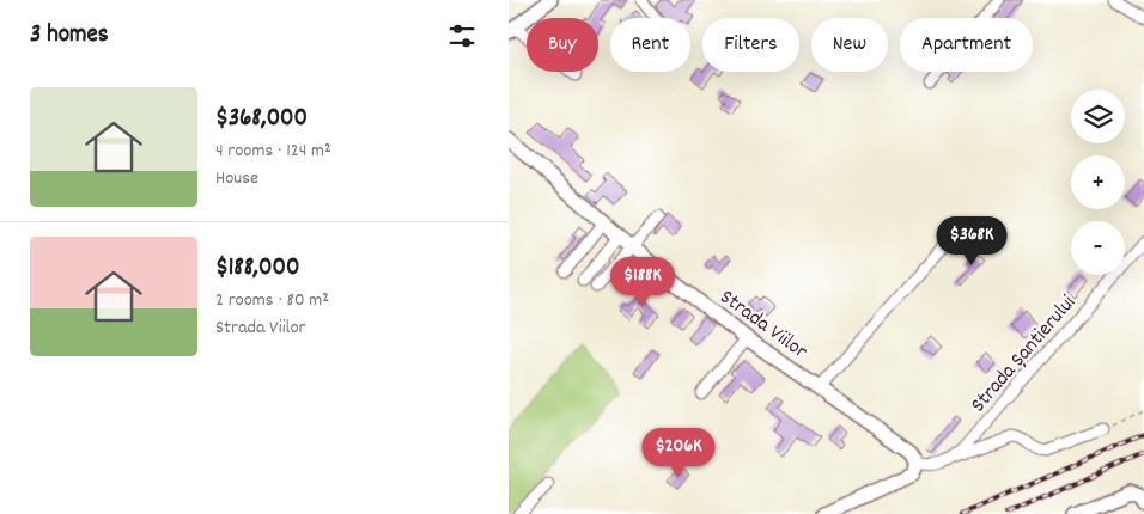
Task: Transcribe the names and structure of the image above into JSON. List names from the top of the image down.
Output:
{
  "streets": {
    "main road": ["Strada Viilor"],
    "street": ["Strada Șantierului"]
  },
  "page": {
    "heading": "3 homes",
    "chip": [
      "Buy",
      "Rent",
      "Filters",
      "New",
      "Apartment"
    ],
    "list": [
      {
        "name": "$368,000",
        "note": "4 rooms · 124 m² · House"
      },
      {
        "name": "$188,000",
        "note": "2 rooms · 80 m² · Strada Viilor"
      }
    ],
    "map_buttons": ["+", "−"],
    "price": ["$368K", "$188K", "$206K"]
  }
}
